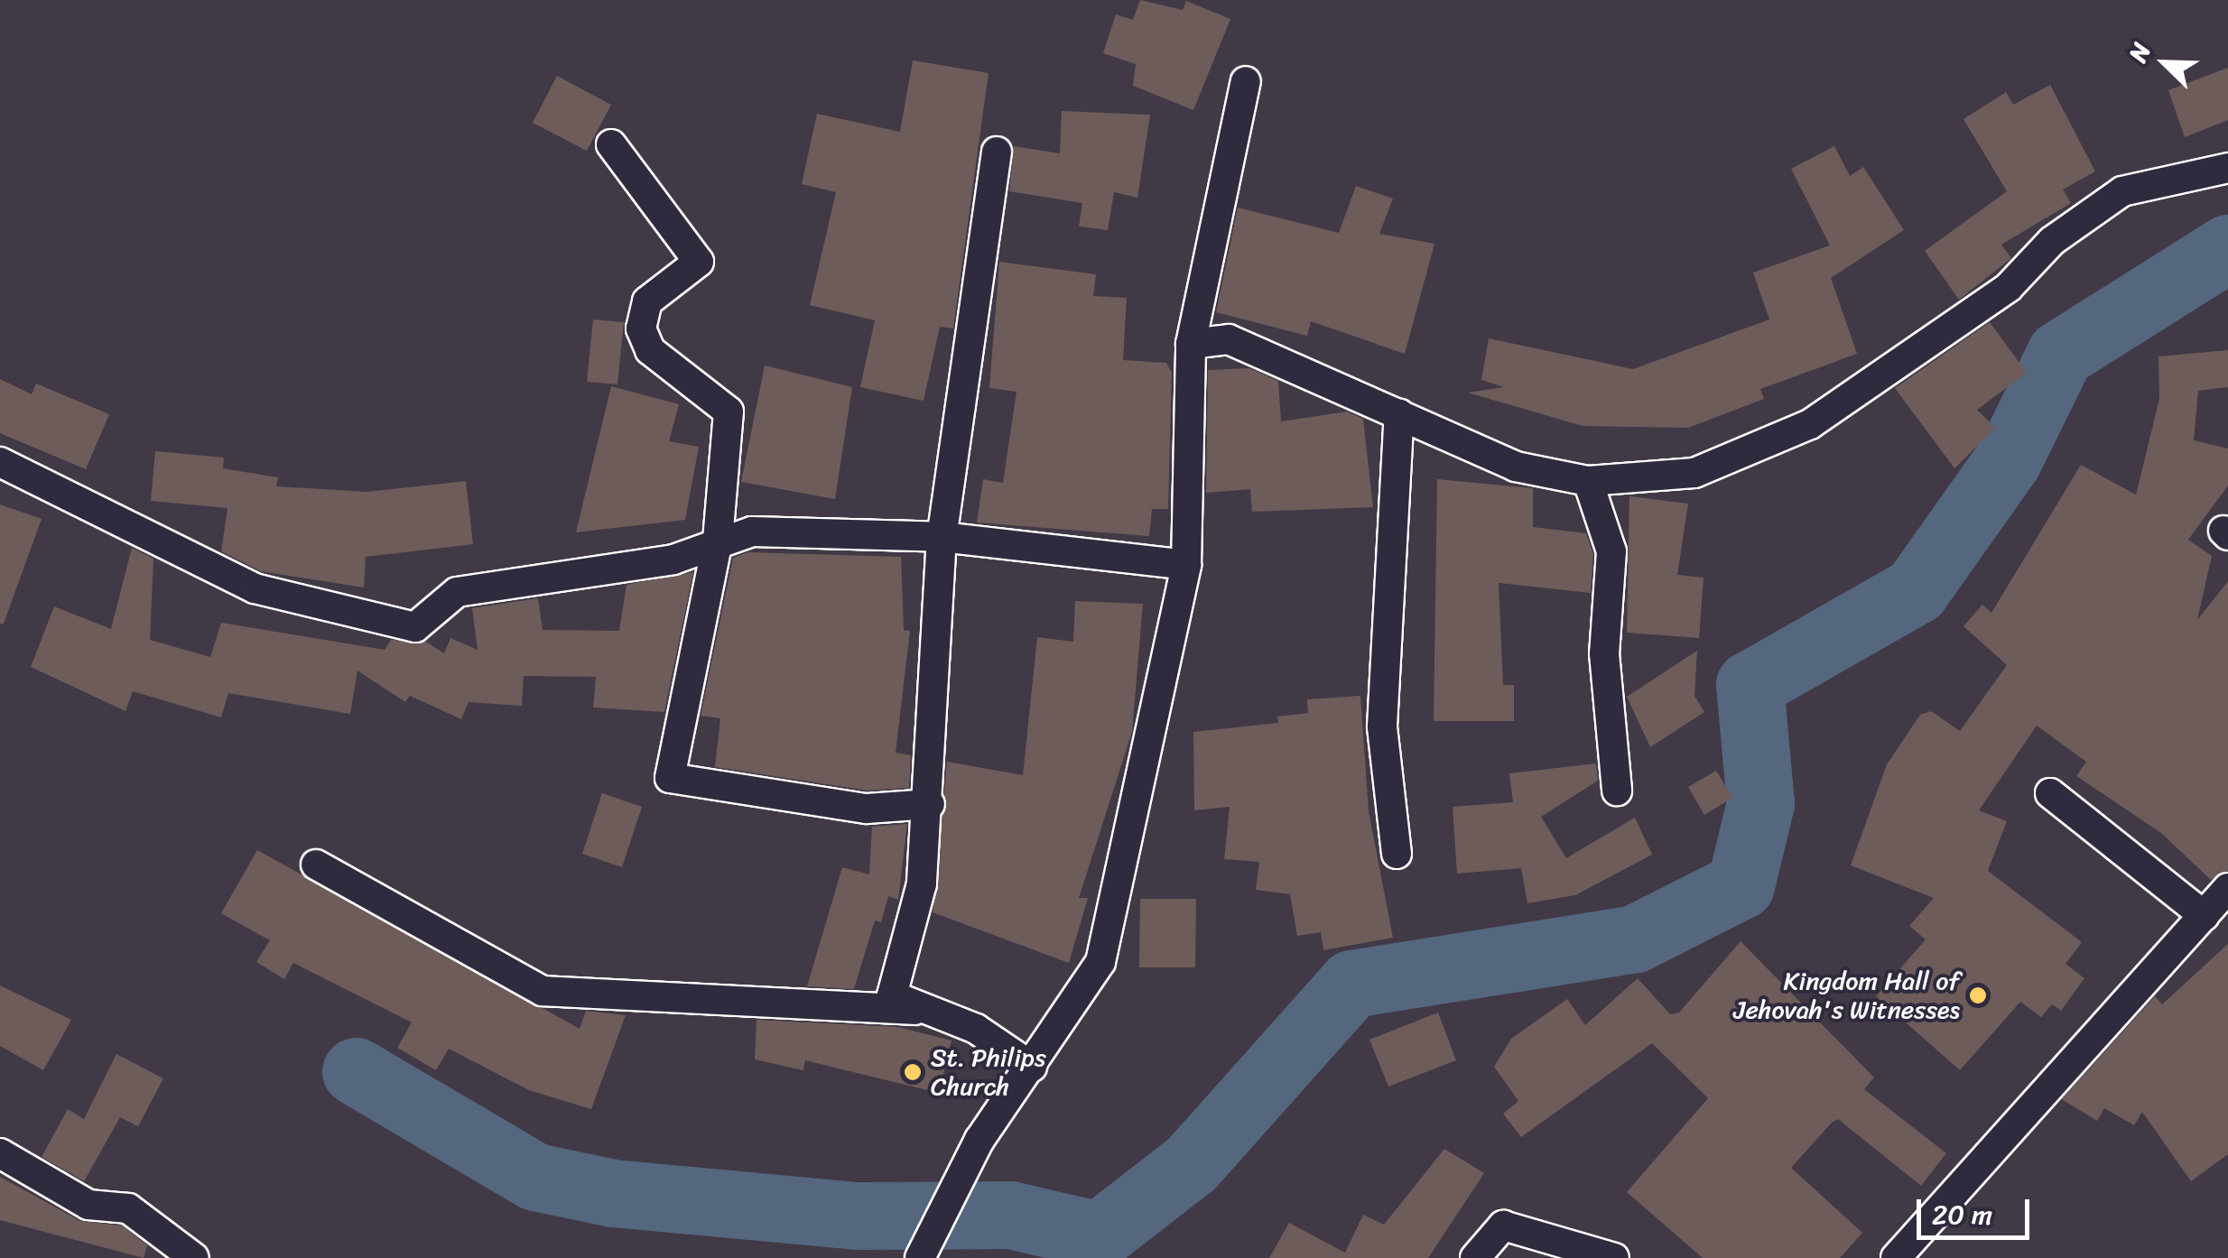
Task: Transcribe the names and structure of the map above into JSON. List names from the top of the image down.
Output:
{
  "places": ["Kingdom Hall of Jehovah's Witnesses", "St. Philips Church"],
  "scale_bar": "20 m",
  "north": "top left"
}
